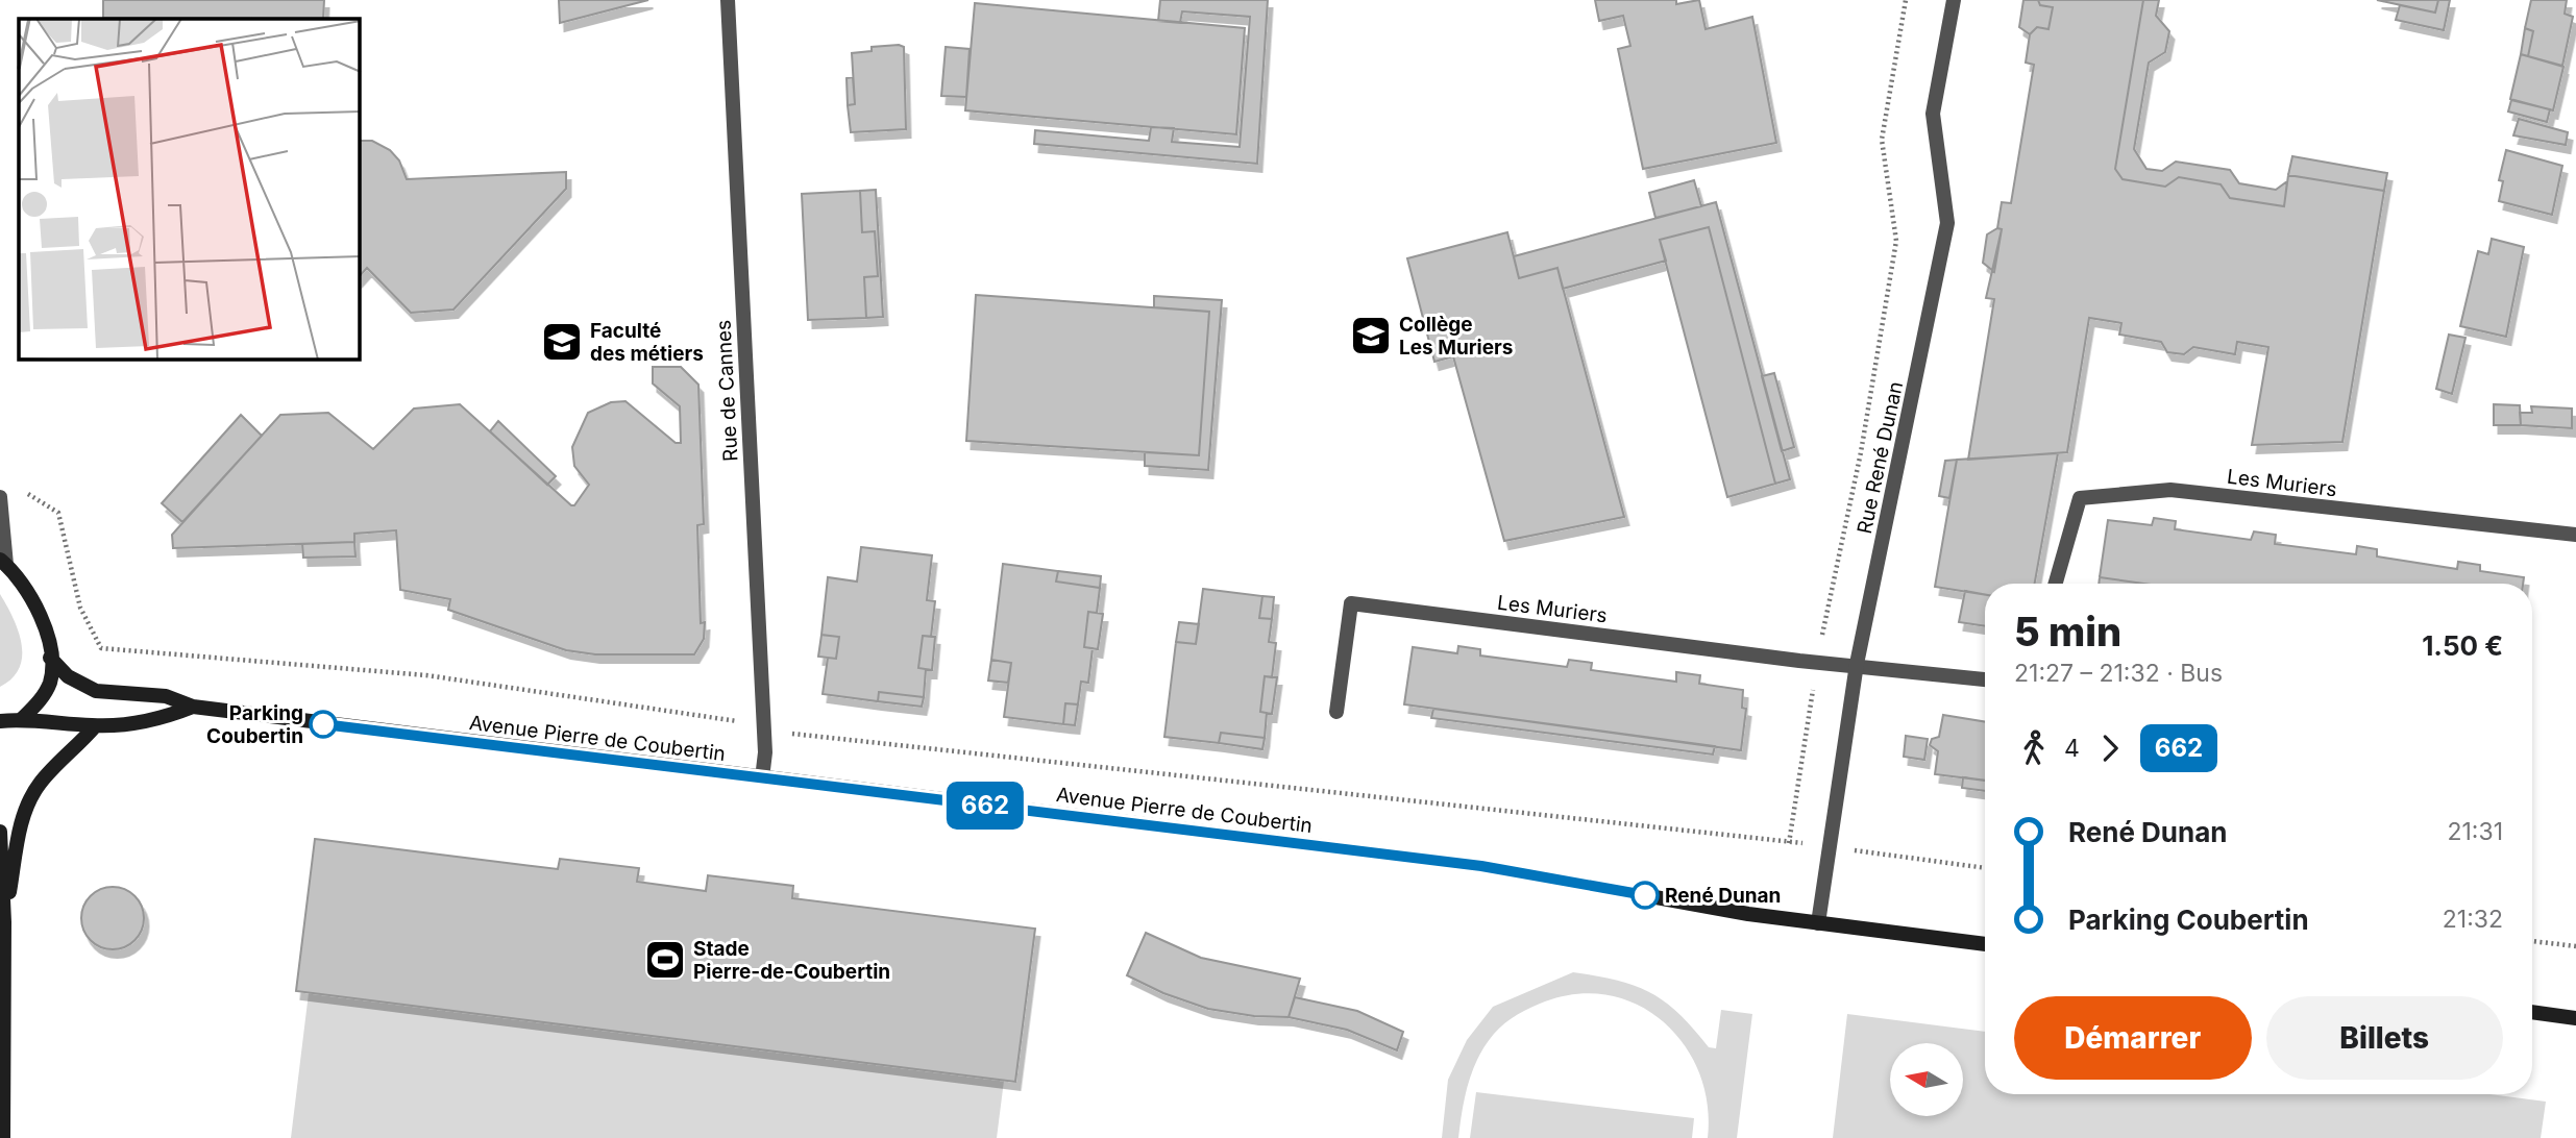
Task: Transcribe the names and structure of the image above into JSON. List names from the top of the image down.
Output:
{
  "streets": {
    "main road": ["Avenue Pierre de Coubertin"],
    "street": ["Rue de Cannes", "Rue René Dunan", "Les Muriers"]
  },
  "crossings": [
    ["Rue de Cannes", "Avenue Pierre de Coubertin"],
    ["Rue René Dunan", "Les Muriers"],
    ["Rue René Dunan", "Avenue Pierre de Coubertin"]
  ],
  "places": {
    "school or university": ["Collège Les Muriers", "Faculté des métiers"],
    "other": ["Parking Coubertin", "René Dunan"],
    "sports": ["Stade Pierre-de-Coubertin"]
  },
  "lines": ["bus line 662"],
  "north": "left",
  "page": {
    "on_map": "662",
    "heading": ["5 min", "21:27 – 21:32 · Bus", "1.50 €"],
    "legs": ["4", "662"],
    "list": [
      {
        "name": "René Dunan",
        "value": "21:31"
      },
      {
        "name": "Parking Coubertin",
        "value": "21:32"
      }
    ],
    "buttons": ["Démarrer", "Billets"]
  }
}
